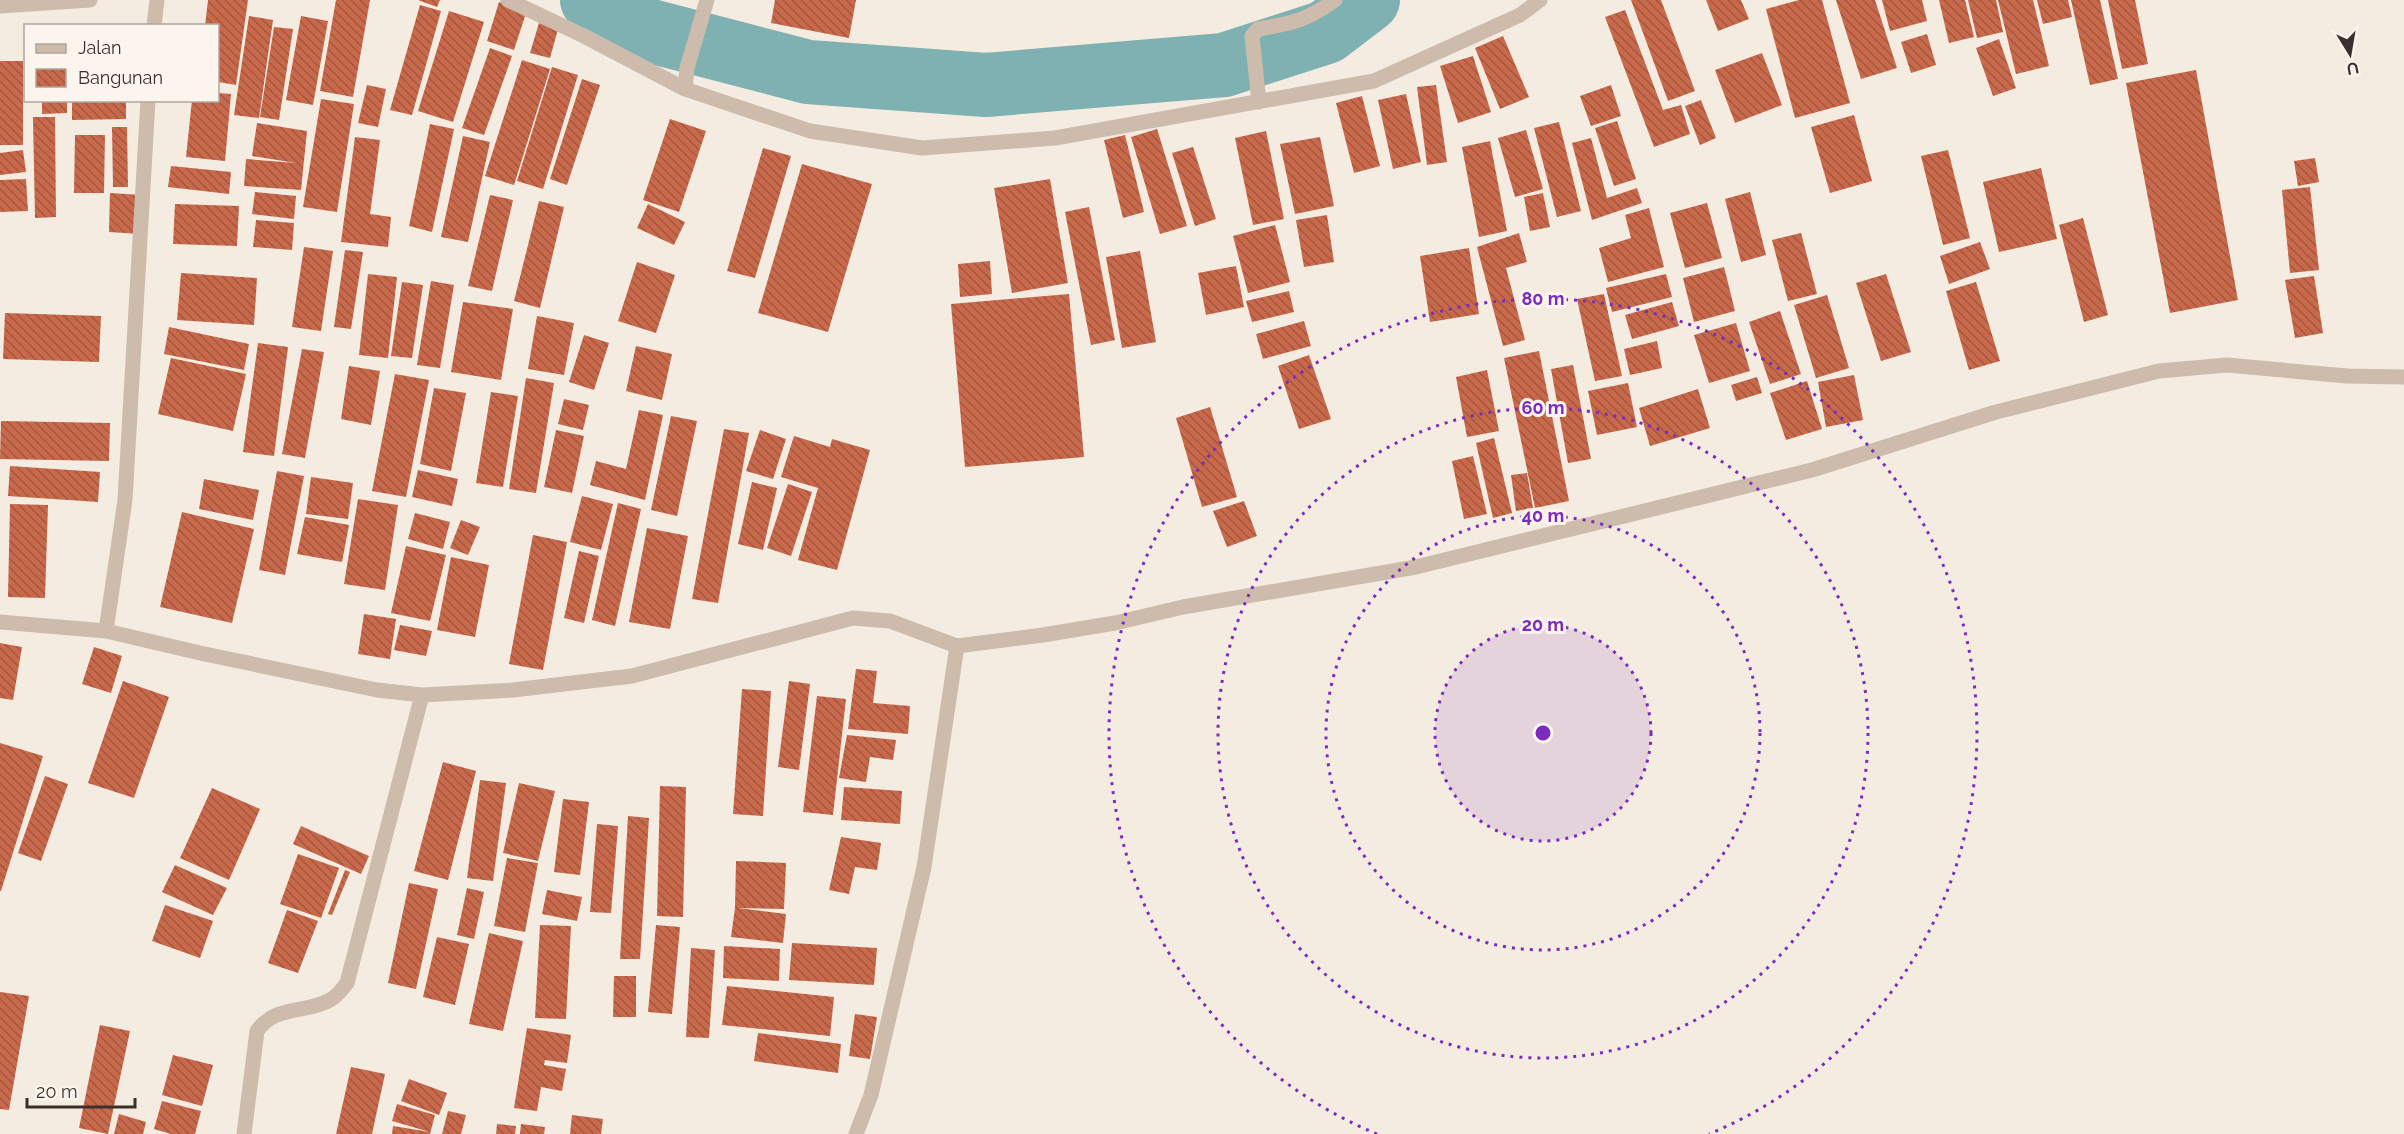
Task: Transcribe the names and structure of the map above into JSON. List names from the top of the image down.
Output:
{
  "legend": ["Jalan", "Bangunan"],
  "scale_bar": "20 m",
  "north": "bottom",
  "rings": [
    "80 m",
    "60 m",
    "40 m",
    "20 m"
  ]
}
